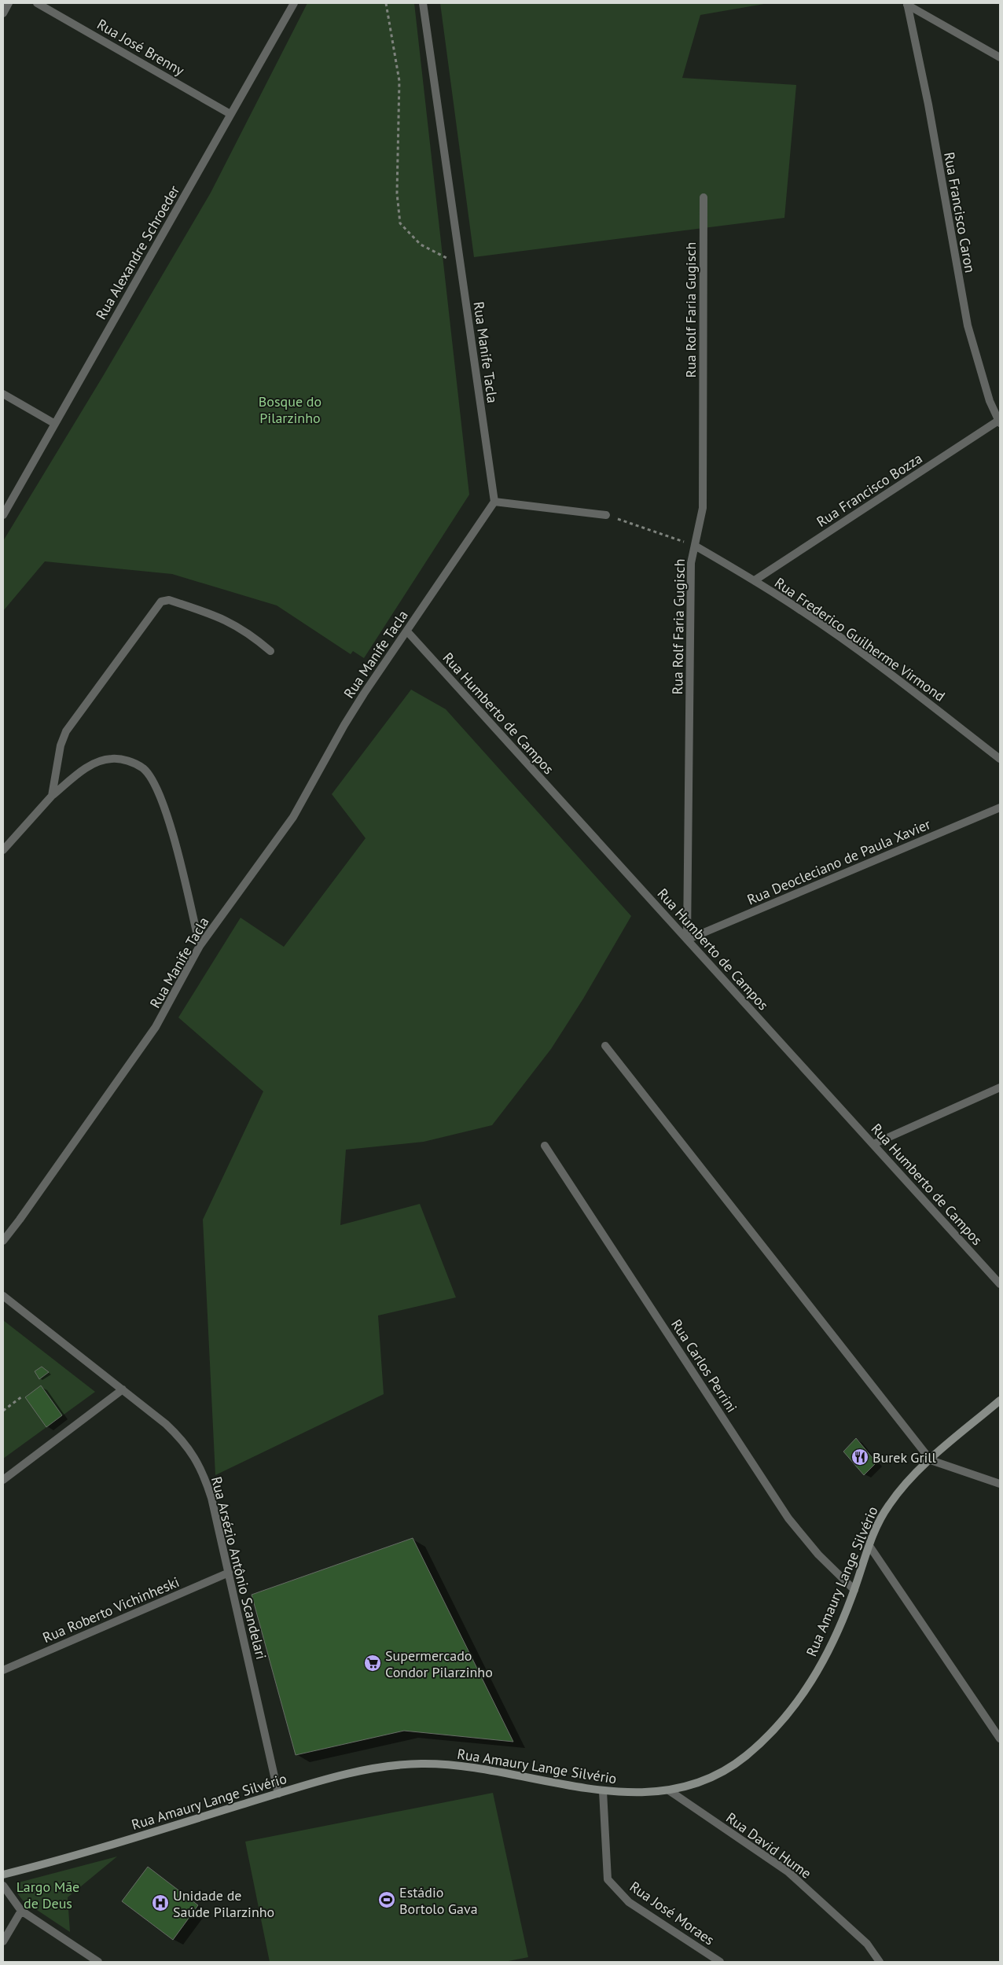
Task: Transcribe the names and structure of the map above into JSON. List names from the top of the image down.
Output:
{
  "streets": {
    "main road": ["Rua Amaury Lange Silvério"],
    "street": [
      "Rua José Brenny",
      "Rua Francisco Caron",
      "Rua Alexandre Schroeder",
      "Rua Rolf Faria Gugisch",
      "Rua Manife Tacla",
      "Rua Francisco Bozza",
      "Rua Frederico Guilherme Virmond",
      "Rua Humberto de Campos",
      "Rua Deocleciano de Paula Xavier",
      "Rua Carlos Perrini",
      "Rua Arsézio Antônio Scandelari",
      "Rua Roberto Vichinheski",
      "Rua David Hume",
      "Rua José Moraes"
    ]
  },
  "crossings": [
    ["Rua José Brenny", "Rua Alexandre Schroeder"],
    ["Rua Francisco Caron", "Rua Francisco Bozza"],
    ["Rua Rolf Faria Gugisch", "Rua Frederico Guilherme Virmond"],
    ["Rua Rolf Faria Gugisch", "Rua Humberto de Campos"],
    ["Rua Rolf Faria Gugisch", "Rua Deocleciano de Paula Xavier"],
    ["Rua Manife Tacla", "Rua Humberto de Campos"],
    ["Rua Francisco Bozza", "Rua Frederico Guilherme Virmond"],
    ["Rua Humberto de Campos", "Rua Deocleciano de Paula Xavier"],
    ["Rua Carlos Perrini", "Rua Amaury Lange Silvério"],
    ["Rua Arsézio Antônio Scandelari", "Rua Amaury Lange Silvério"],
    ["Rua Arsézio Antônio Scandelari", "Rua Roberto Vichinheski"],
    ["Rua Amaury Lange Silvério", "Rua David Hume"],
    ["Rua Amaury Lange Silvério", "Rua José Moraes"]
  ],
  "parks": ["Bosque do Pilarzinho", "Largo Mãe de Deus"],
  "places": {
    "restaurant": ["Burek Grill"],
    "supermarket": ["Supermercado Condor Pilarzinho"],
    "sports": ["Estádio Bortolo Gava"],
    "hospital": ["Unidade de Saúde Pilarzinho"]
  }
}
